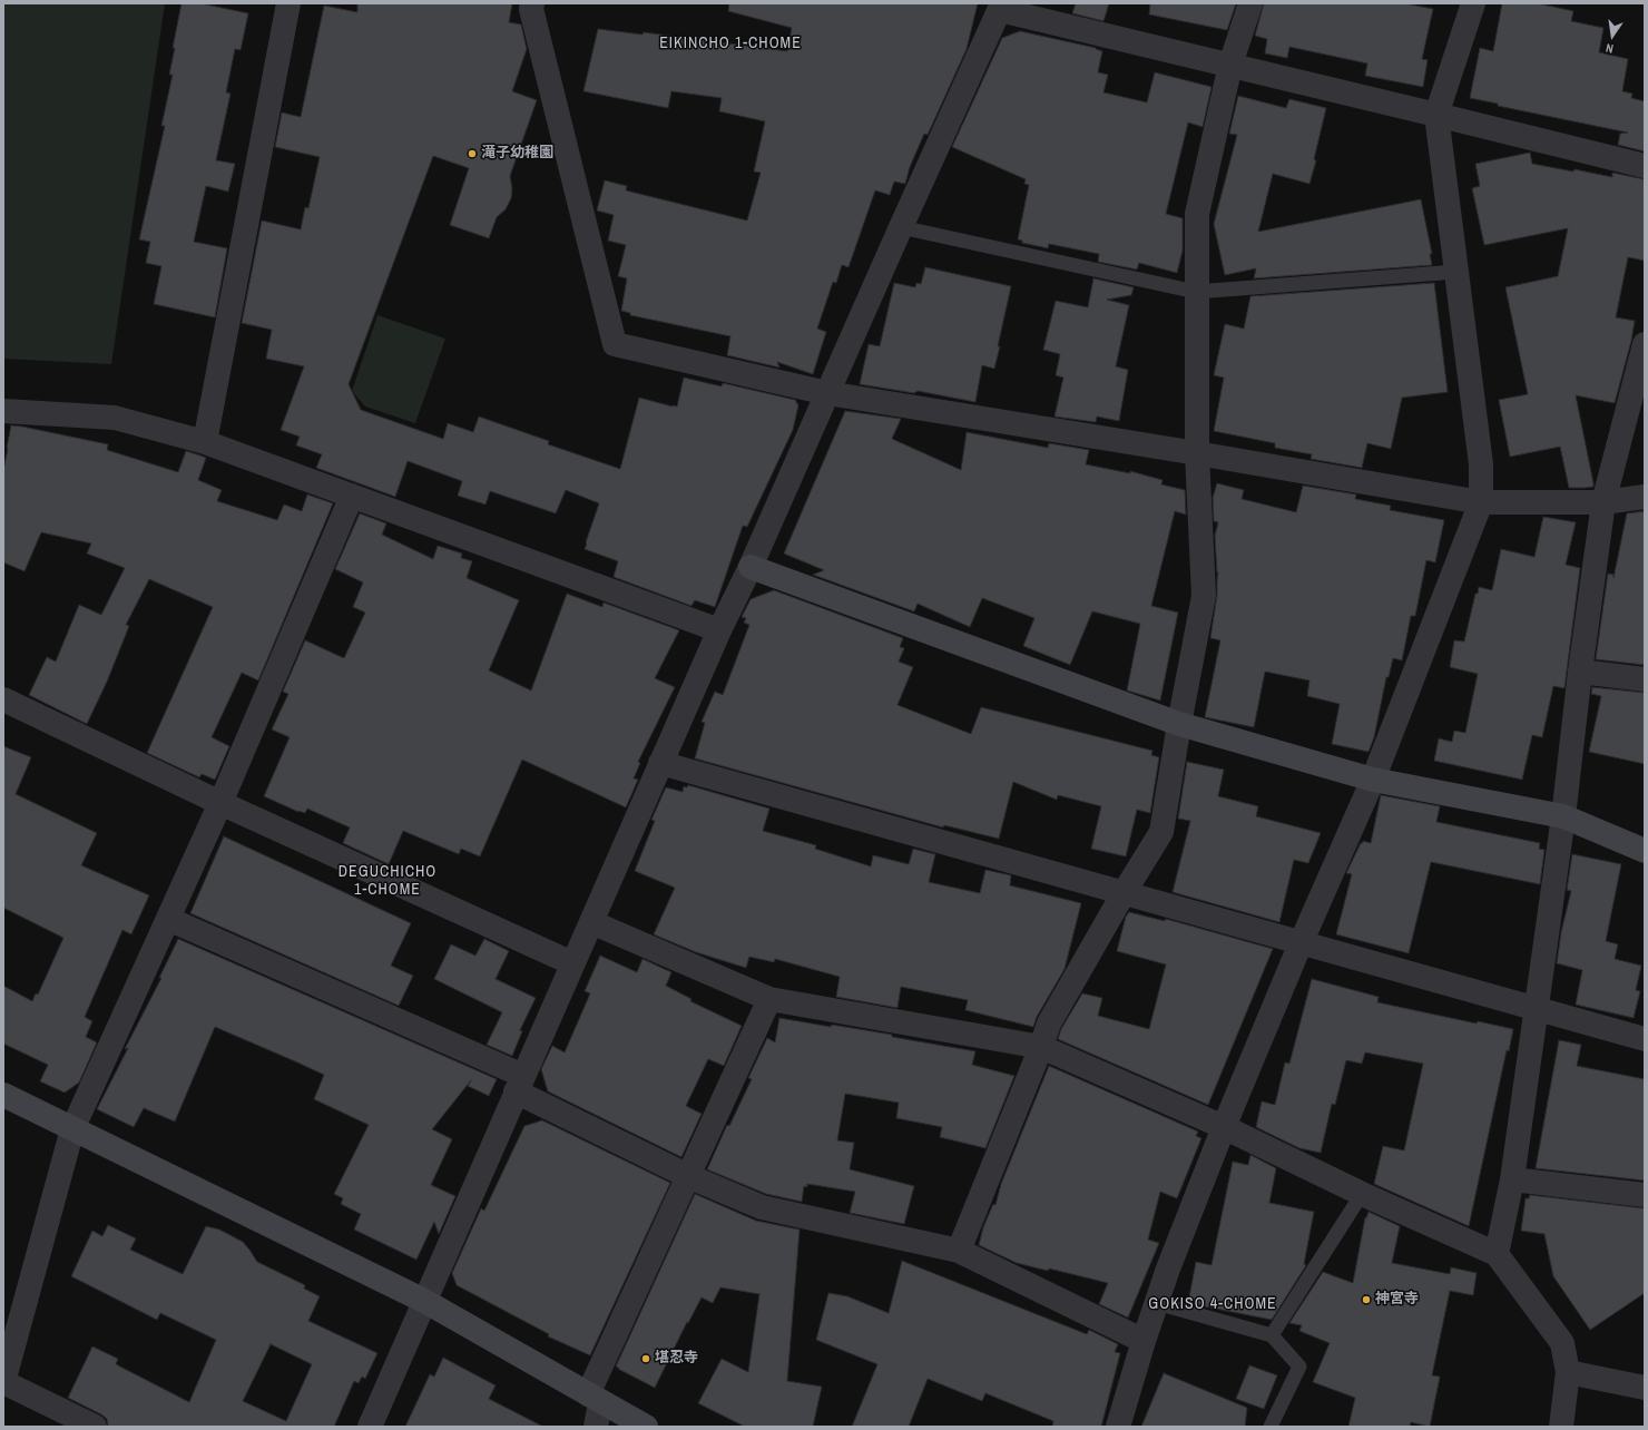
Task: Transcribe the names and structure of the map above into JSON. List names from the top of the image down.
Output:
{
  "districts": ["EIKINCHO 1-CHOME", "DEGUCHICHO 1-CHOME", "GOKISO 4-CHOME"],
  "places": ["滝子幼稚園", "神宮寺", "堪忍寺"],
  "north": "bottom"
}
